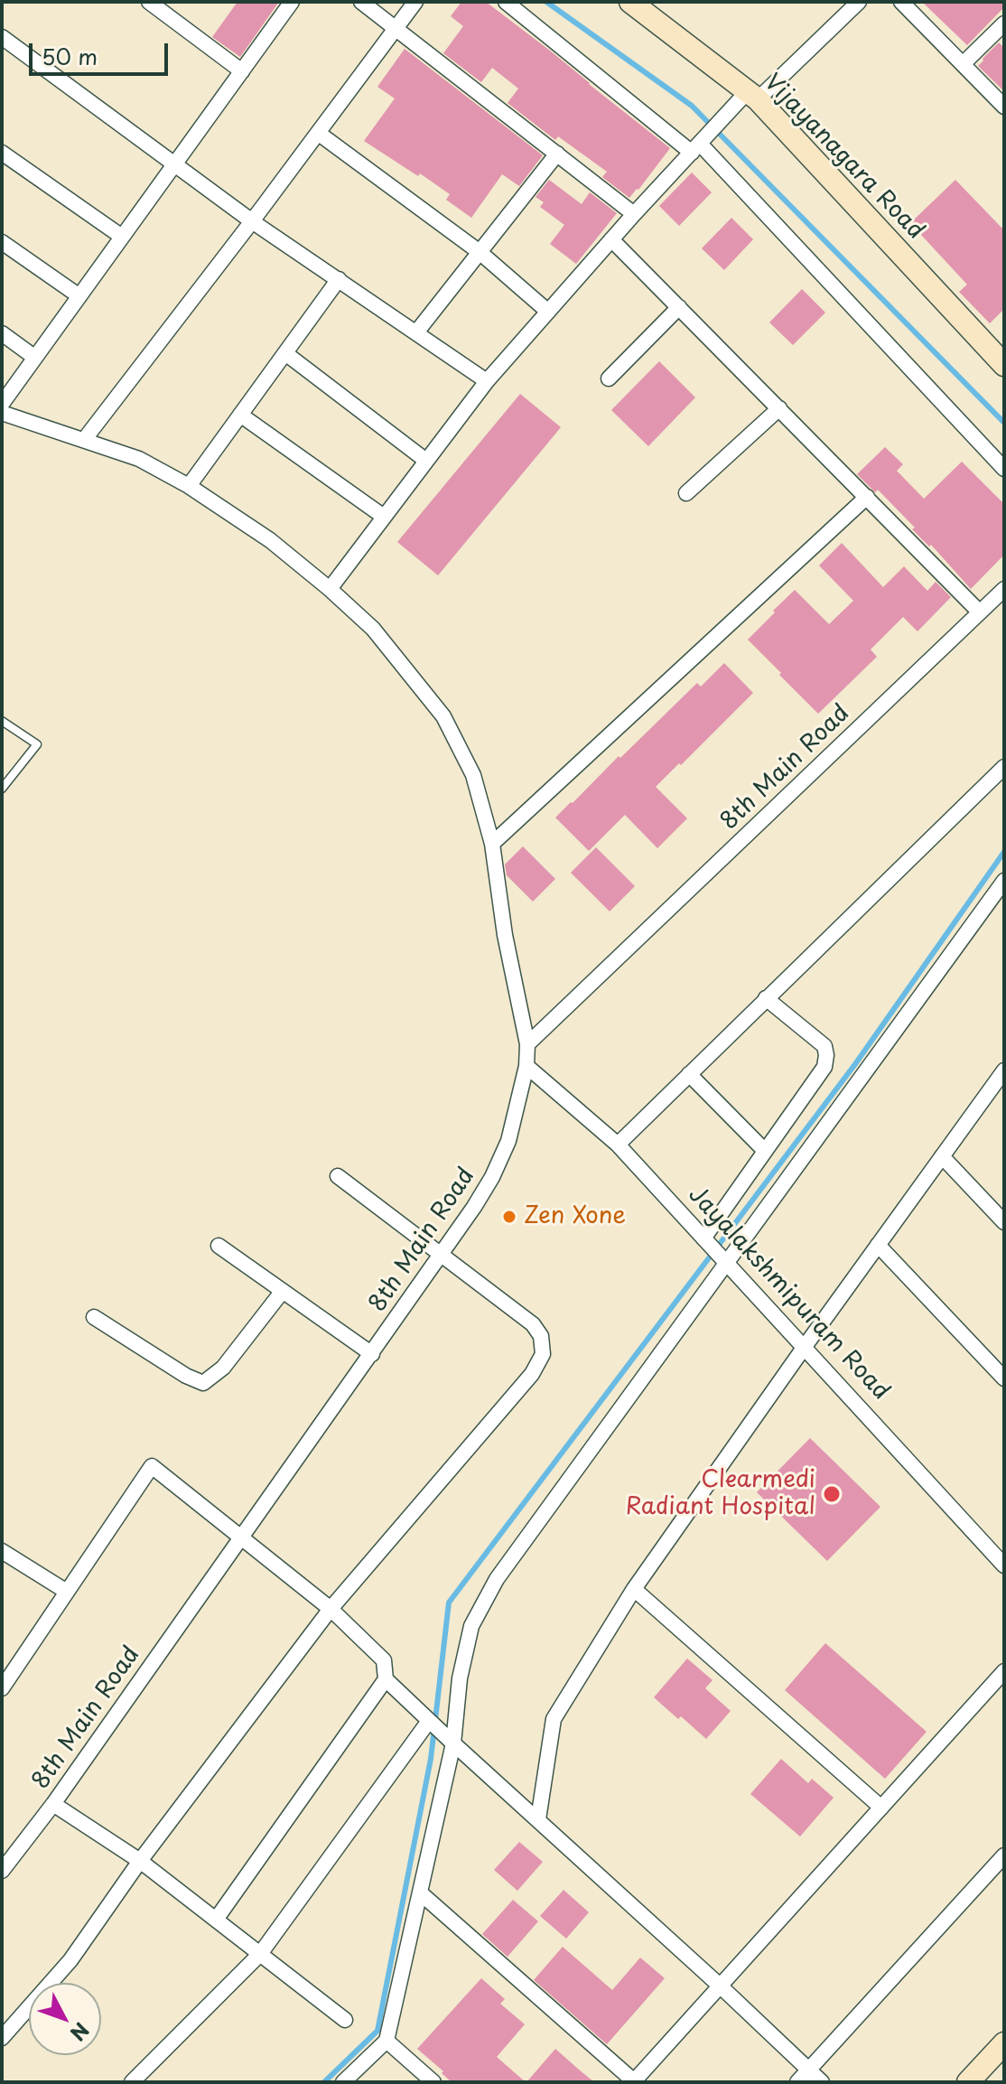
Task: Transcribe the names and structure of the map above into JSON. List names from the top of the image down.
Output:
{
  "streets": {
    "street": ["Vijayanagara Road", "8th Main Road", "Jayalakshmipuram Road"]
  },
  "crossings": [
    ["8th Main Road", "Jayalakshmipuram Road"]
  ],
  "places": ["Zen Xone", "Clearmedi Radiant Hospital"],
  "scale_bar": "50 m",
  "north": "bottom right"
}
